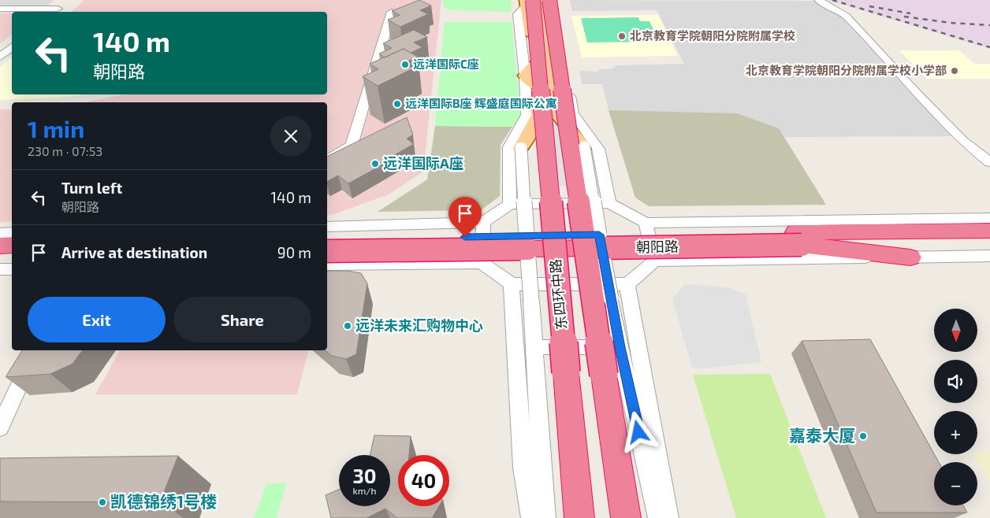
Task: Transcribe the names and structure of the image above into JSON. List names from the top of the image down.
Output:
{
  "streets": {
    "highway": ["朝阳路", "东四环中路"]
  },
  "crossings": [
    ["朝阳路", "东四环中路"]
  ],
  "places": [
    "北京教育学院朝阳分院附属学校",
    "远洋国际C座",
    "北京教育学院朝阳分院附属学校小学部",
    "远洋国际B座 辉盛庭国际公寓",
    "远洋国际A座",
    "远洋未来汇购物中心",
    "嘉泰大厦",
    "凯德锦绣1号楼"
  ],
  "north": "bottom",
  "page": {
    "turn": ["140 m", "朝阳路"],
    "heading": ["1 min", "230 m · 07:53"],
    "list": [
      {
        "name": "Turn left",
        "note": "朝阳路",
        "value": "140 m"
      },
      {
        "name": "Arrive at destination",
        "value": "90 m"
      }
    ],
    "buttons": ["Exit", "Share"],
    "map_buttons": ["+", "−"],
    "speed": "30 km/h",
    "limit": "40"
  }
}
